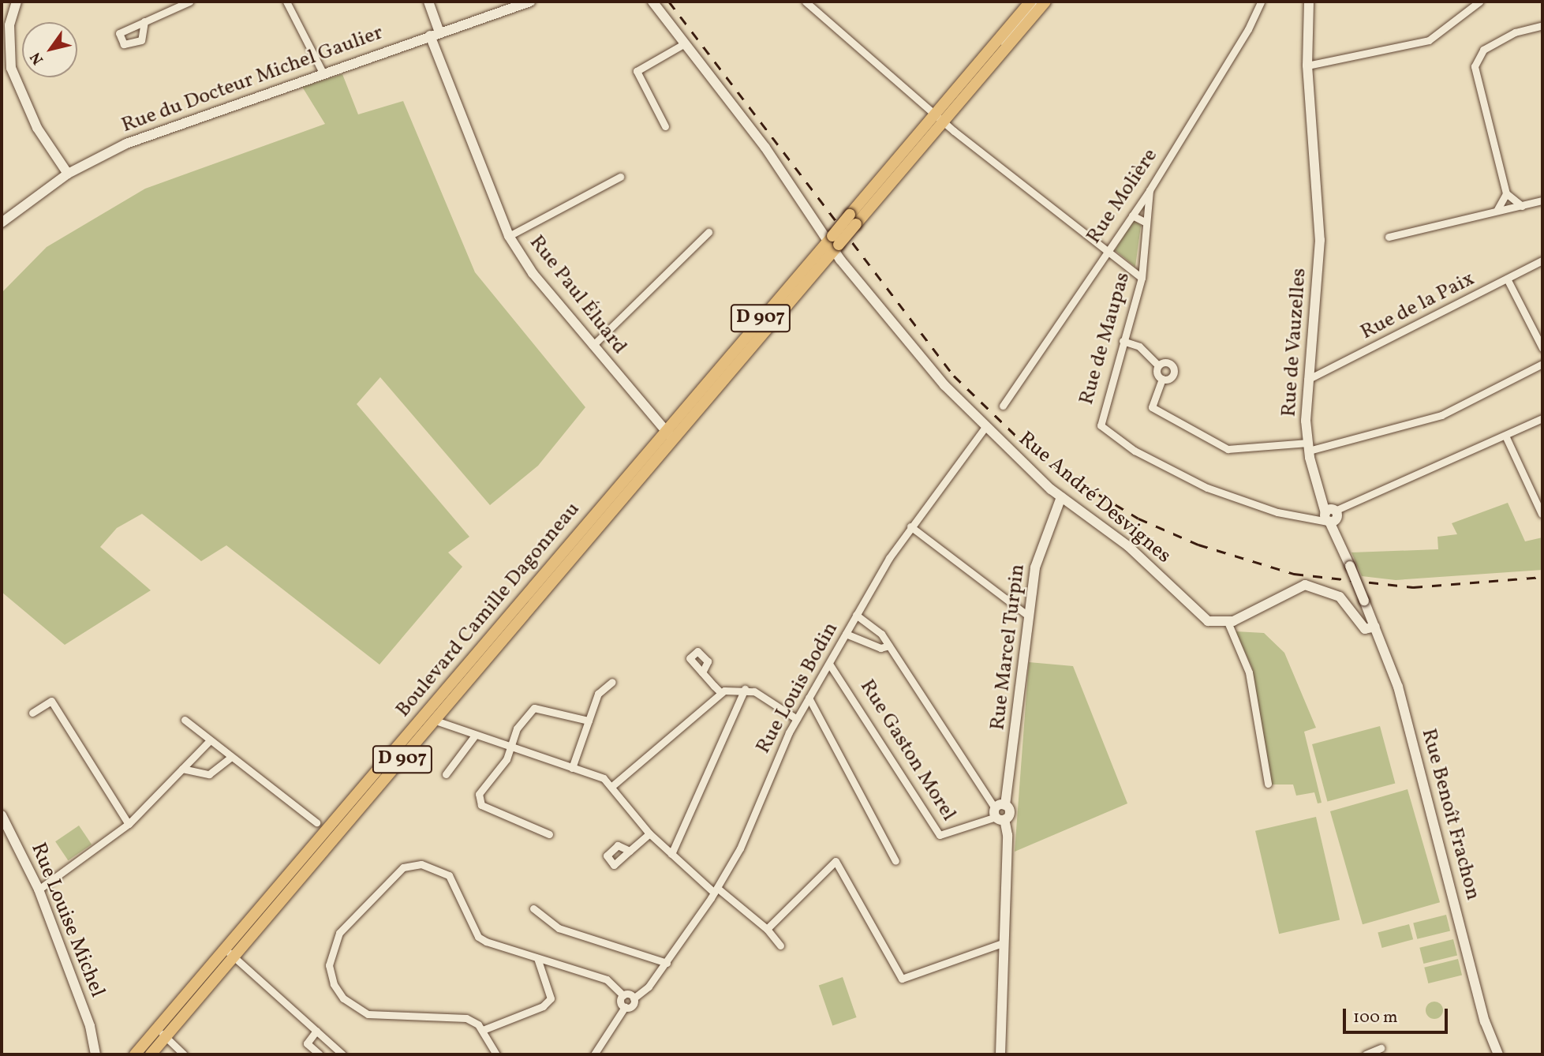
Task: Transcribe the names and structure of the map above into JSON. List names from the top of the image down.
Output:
{
  "streets": {
    "main road": ["D 907", "Boulevard Camille Dagonneau"],
    "street": [
      "Rue du Docteur Michel Gaulier",
      "Rue Molière",
      "Rue Paul Éluard",
      "Rue de la Paix",
      "Rue de Maupas",
      "Rue de Vauzelles",
      "Rue André Desvignes",
      "Rue Marcel Turpin",
      "Rue Louis Bodin",
      "Rue Gaston Morel",
      "Rue Benoît Frachon",
      "Rue Louise Michel"
    ]
  },
  "crossings": [
    ["Rue du Docteur Michel Gaulier", "Rue Paul Éluard"],
    ["Rue Molière", "Rue de Maupas"],
    ["Rue Paul Éluard", "Boulevard Camille Dagonneau"],
    ["Rue de la Paix", "Rue de Vauzelles"],
    ["D 907", "Rue André Desvignes"],
    ["D 907", "Boulevard Camille Dagonneau"],
    ["Rue de Maupas", "Rue de Vauzelles"],
    ["Rue de Maupas", "Rue Benoît Frachon"],
    ["Rue de Vauzelles", "Rue Benoît Frachon"],
    ["Rue André Desvignes", "Boulevard Camille Dagonneau"],
    ["Rue André Desvignes", "Rue Marcel Turpin"],
    ["Rue André Desvignes", "Rue Louis Bodin"],
    ["Rue Marcel Turpin", "Rue Gaston Morel"],
    ["Rue Louis Bodin", "Rue Gaston Morel"]
  ],
  "scale_bar": "100 m",
  "north": "bottom left"
}
